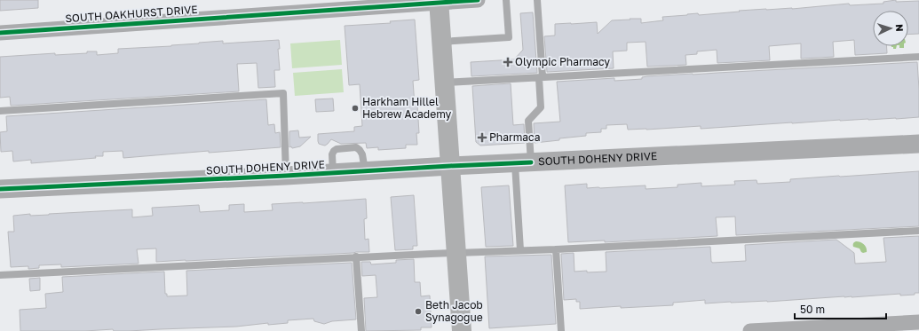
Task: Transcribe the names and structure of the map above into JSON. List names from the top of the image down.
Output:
{
  "streets": {
    "street": ["SOUTH OAKHURST DRIVE", "SOUTH DOHENY DRIVE"]
  },
  "places": {
    "health": ["Olympic Pharmacy", "Pharmaca"],
    "other": ["Harkham Hillel Hebrew Academy", "Beth Jacob Synagogue"]
  },
  "scale_bar": "50 m",
  "north": "right"
}
